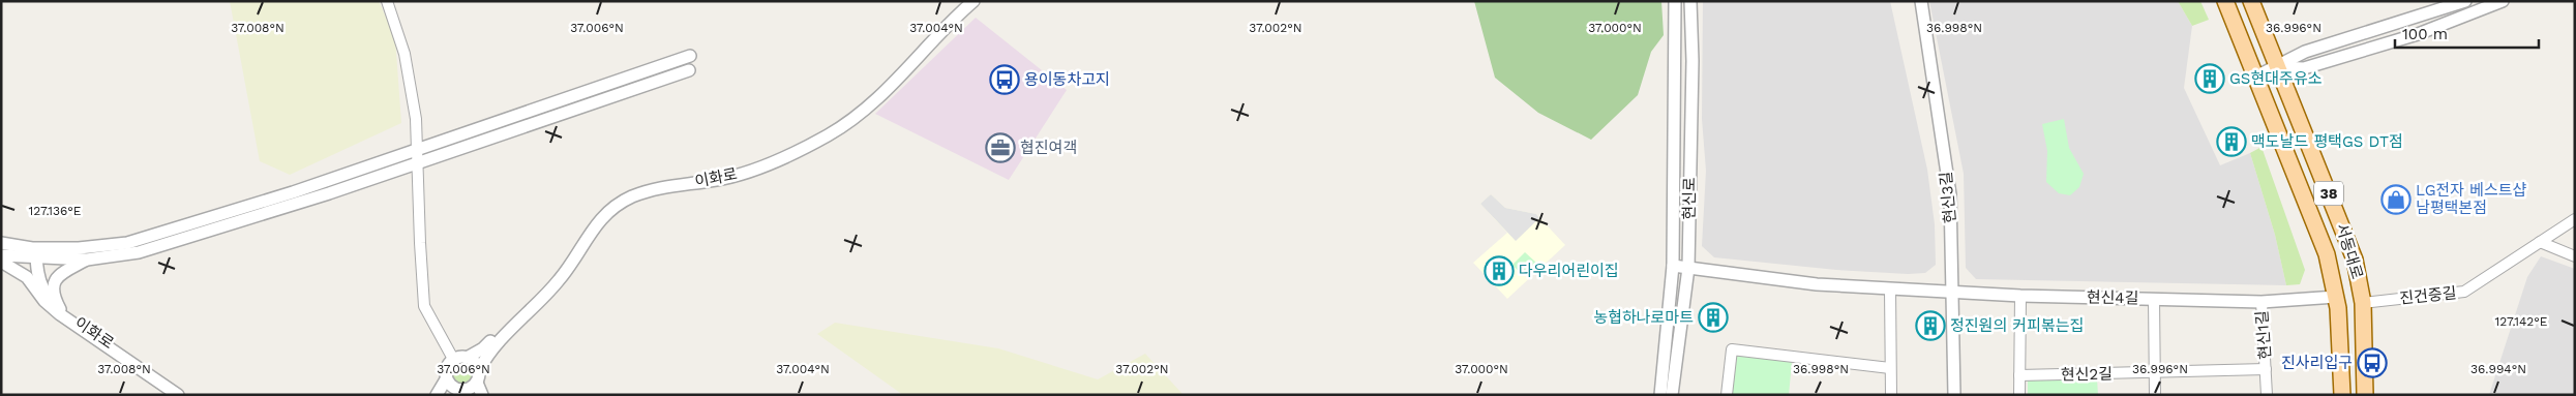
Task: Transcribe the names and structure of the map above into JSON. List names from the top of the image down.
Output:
{
  "streets": {
    "main road": ["38", "서동대로"],
    "street": [
      "이화로",
      "현신3길",
      "현신로",
      "진건중길",
      "현신4길",
      "현신1길",
      "현신2길"
    ]
  },
  "crossings": [
    ["현신3길", "현신4길"],
    ["현신로", "현신4길"],
    ["서동대로", "진건중길"],
    ["서동대로", "현신4길"],
    ["현신4길", "현신1길"],
    ["현신1길", "현신2길"]
  ],
  "places": {
    "building": [
      "GS현대주유소",
      "맥도날드 평택GS DT점",
      "다우리어린이집",
      "농협하나로마트",
      "정진원의 커피볶는집"
    ],
    "bus stop": ["용이동차고지", "진사리입구"],
    "office": ["협진여객"],
    "shop": ["LG전자 베스트샵 남평택본점"]
  },
  "scale_bar": "100 m",
  "coordinates": [
    "37.008°N",
    "37.006°N",
    "37.004°N",
    "37.002°N",
    "36.996°N",
    "37.000°N",
    "36.998°N",
    "127.136°E",
    "127.142°E",
    "36.994°N"
  ]
}
